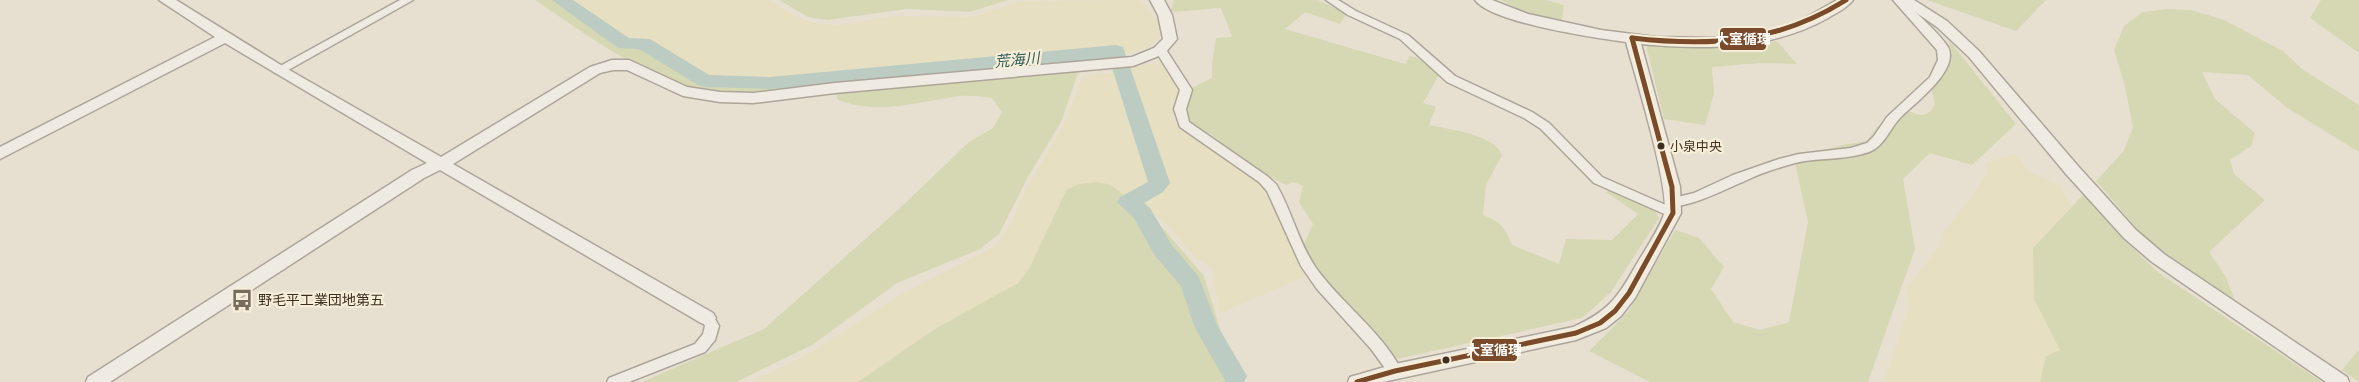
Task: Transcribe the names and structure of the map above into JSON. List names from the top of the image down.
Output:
{
  "water": ["荒海川"],
  "places": {
    "other": ["小泉中央"],
    "bus stop": ["野毛平工業団地第五"]
  },
  "lines": ["transit line 大室循環"]
}
